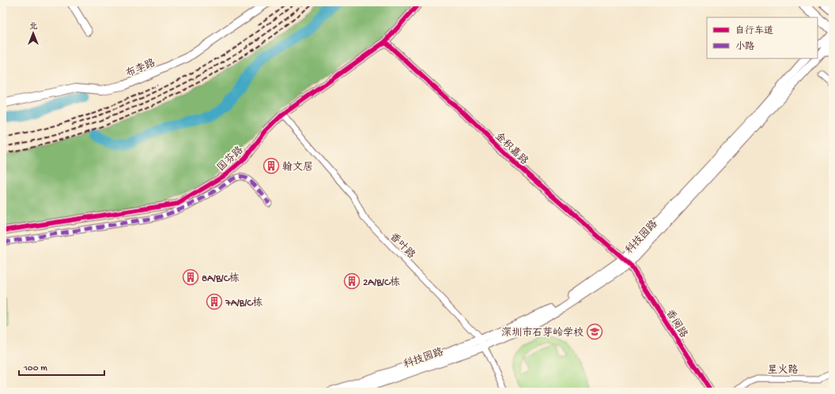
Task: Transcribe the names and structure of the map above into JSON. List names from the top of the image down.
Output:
{
  "streets": {
    "main road": ["布李路", "科技园路"],
    "street": [
      "金积嘉路",
      "国芬路",
      "香叶路",
      "香阅路",
      "星火路"
    ]
  },
  "crossings": [
    ["金积嘉路", "国芬路"],
    ["金积嘉路", "科技园路"],
    ["金积嘉路", "香阅路"],
    ["国芬路", "香叶路"],
    ["科技园路", "香叶路"],
    ["科技园路", "香阅路"]
  ],
  "places": {
    "building": [
      "翰文居",
      "8A/B/C栋",
      "2A/B/C栋",
      "7A/B/C栋"
    ],
    "school or university": ["深圳市石芽岭学校"]
  },
  "legend": ["自行车道", "小路"],
  "scale_bar": "100 m",
  "north": "top"
}
